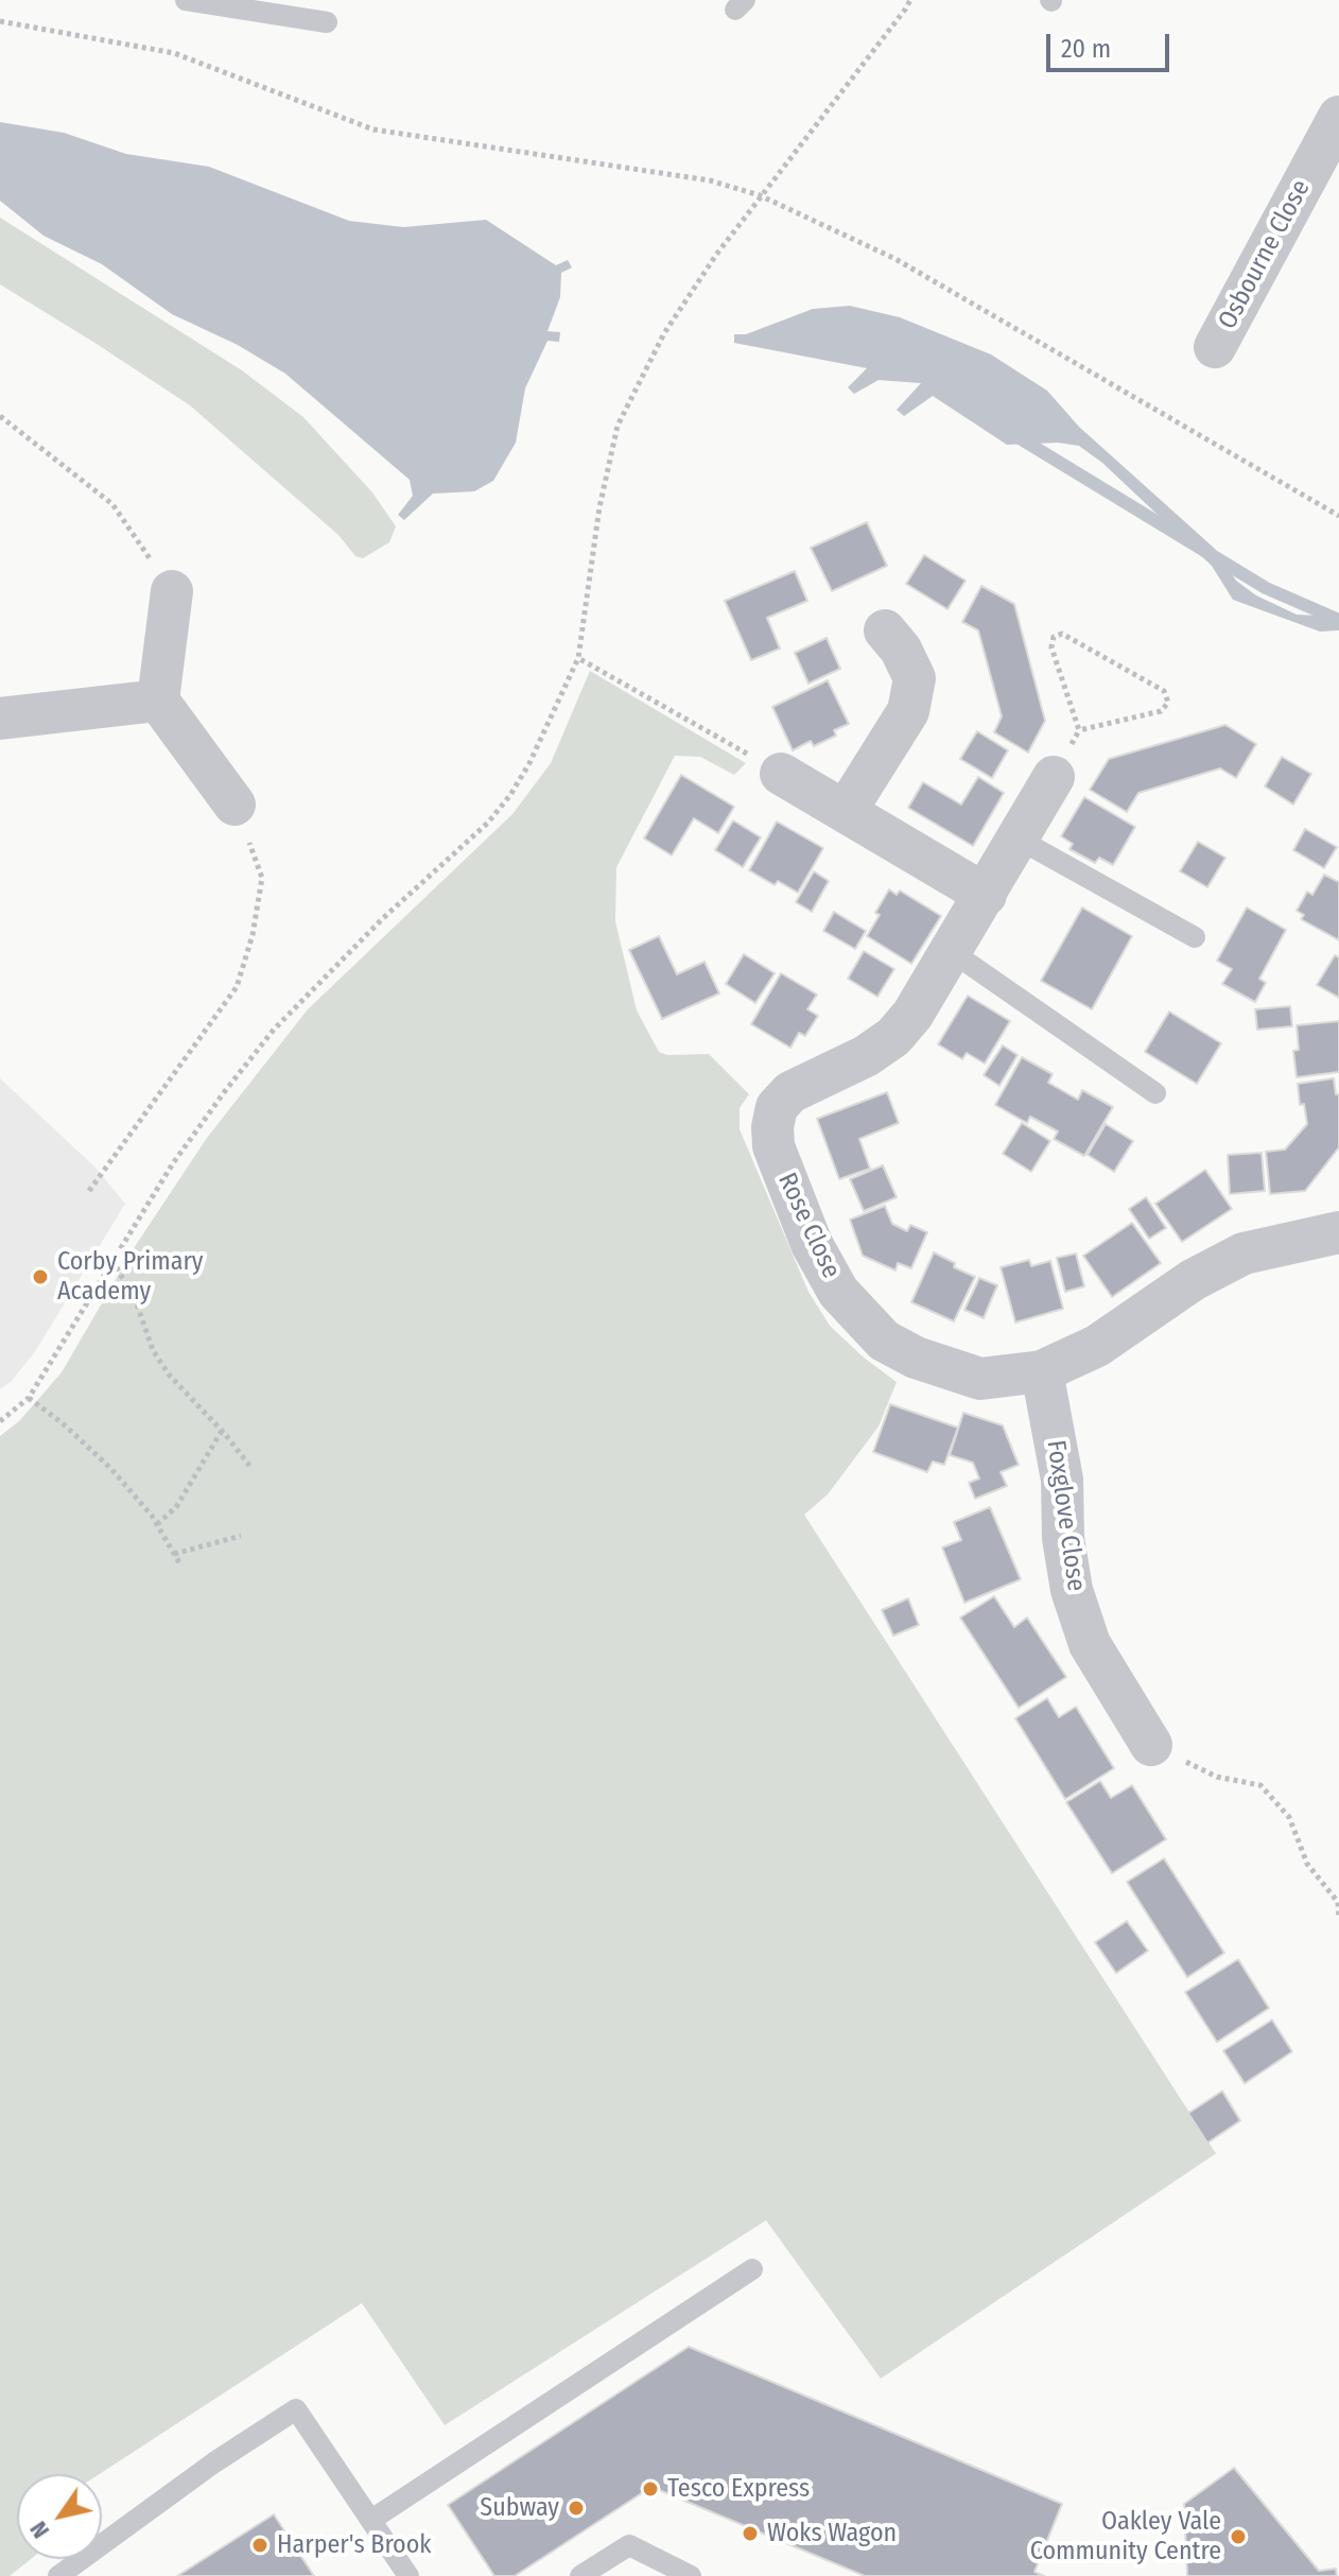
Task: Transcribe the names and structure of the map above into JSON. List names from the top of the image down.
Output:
{
  "streets": {
    "street": ["Osbourne Close", "Rose Close", "Foxglove Close"]
  },
  "crossings": [
    ["Rose Close", "Foxglove Close"]
  ],
  "places": [
    "Corby Primary Academy",
    "Tesco Express",
    "Subway",
    "Woks Wagon",
    "Oakley Vale Community Centre",
    "Harper's Brook"
  ],
  "scale_bar": "20 m",
  "north": "bottom left"
}
